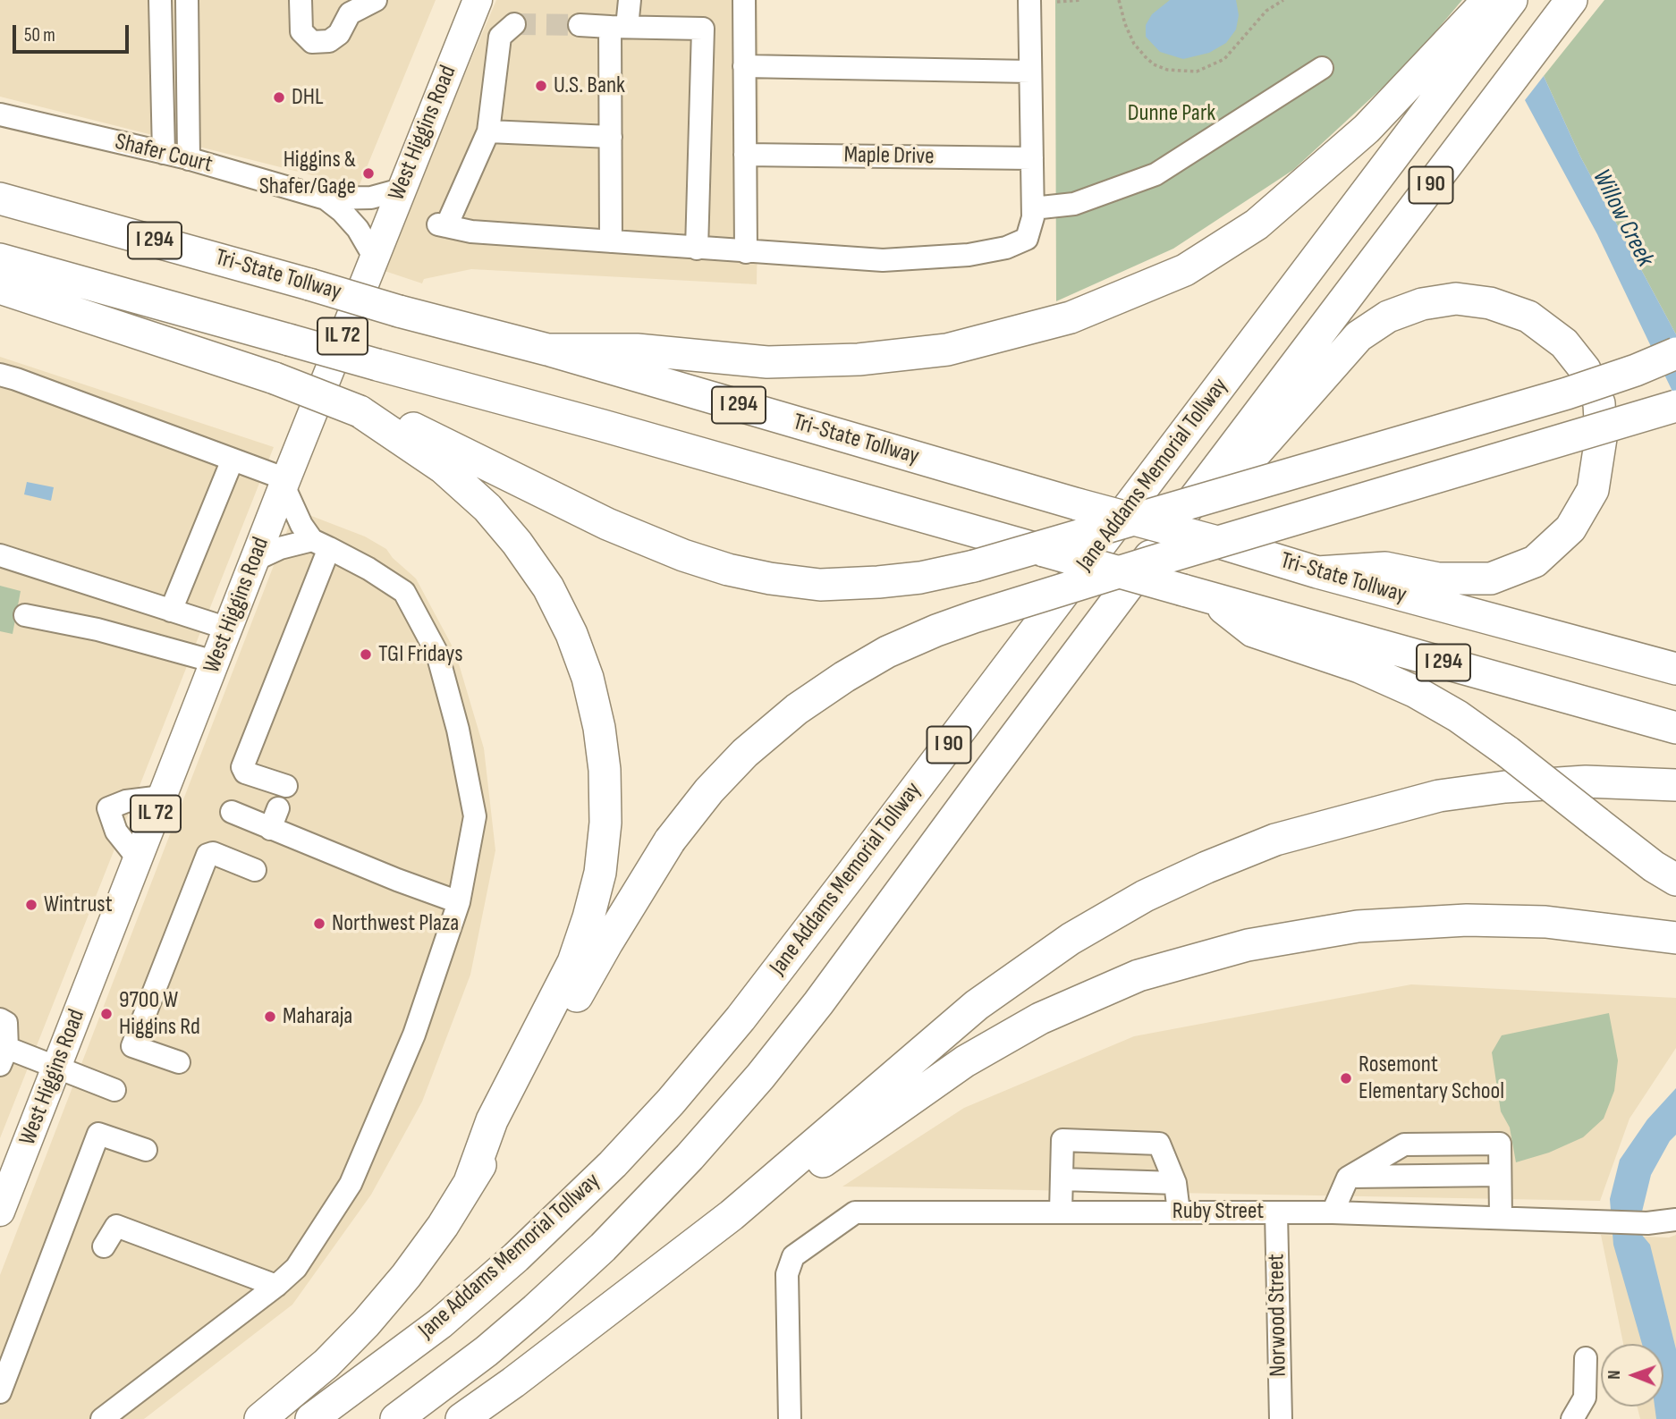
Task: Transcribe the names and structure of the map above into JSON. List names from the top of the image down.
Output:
{
  "streets": {
    "highway": [
      "I 90",
      "I 294",
      "Tri-State Tollway",
      "Jane Addams Memorial Tollway"
    ],
    "main road": ["West Higgins Road", "IL 72"],
    "street": [
      "Shafer Court",
      "Maple Drive",
      "Ruby Street",
      "Norwood Street"
    ]
  },
  "crossings": [
    ["West Higgins Road", "Shafer Court"],
    ["Ruby Street", "Norwood Street"]
  ],
  "water": ["Willow Creek"],
  "parks": ["Dunne Park"],
  "places": [
    "U.S. Bank",
    "DHL",
    "Higgins & Shafer/Gage",
    "TGI Fridays",
    "Wintrust",
    "Northwest Plaza",
    "9700 W Higgins Rd",
    "Maharaja",
    "Rosemont Elementary School"
  ],
  "scale_bar": "50 m",
  "north": "left"
}
